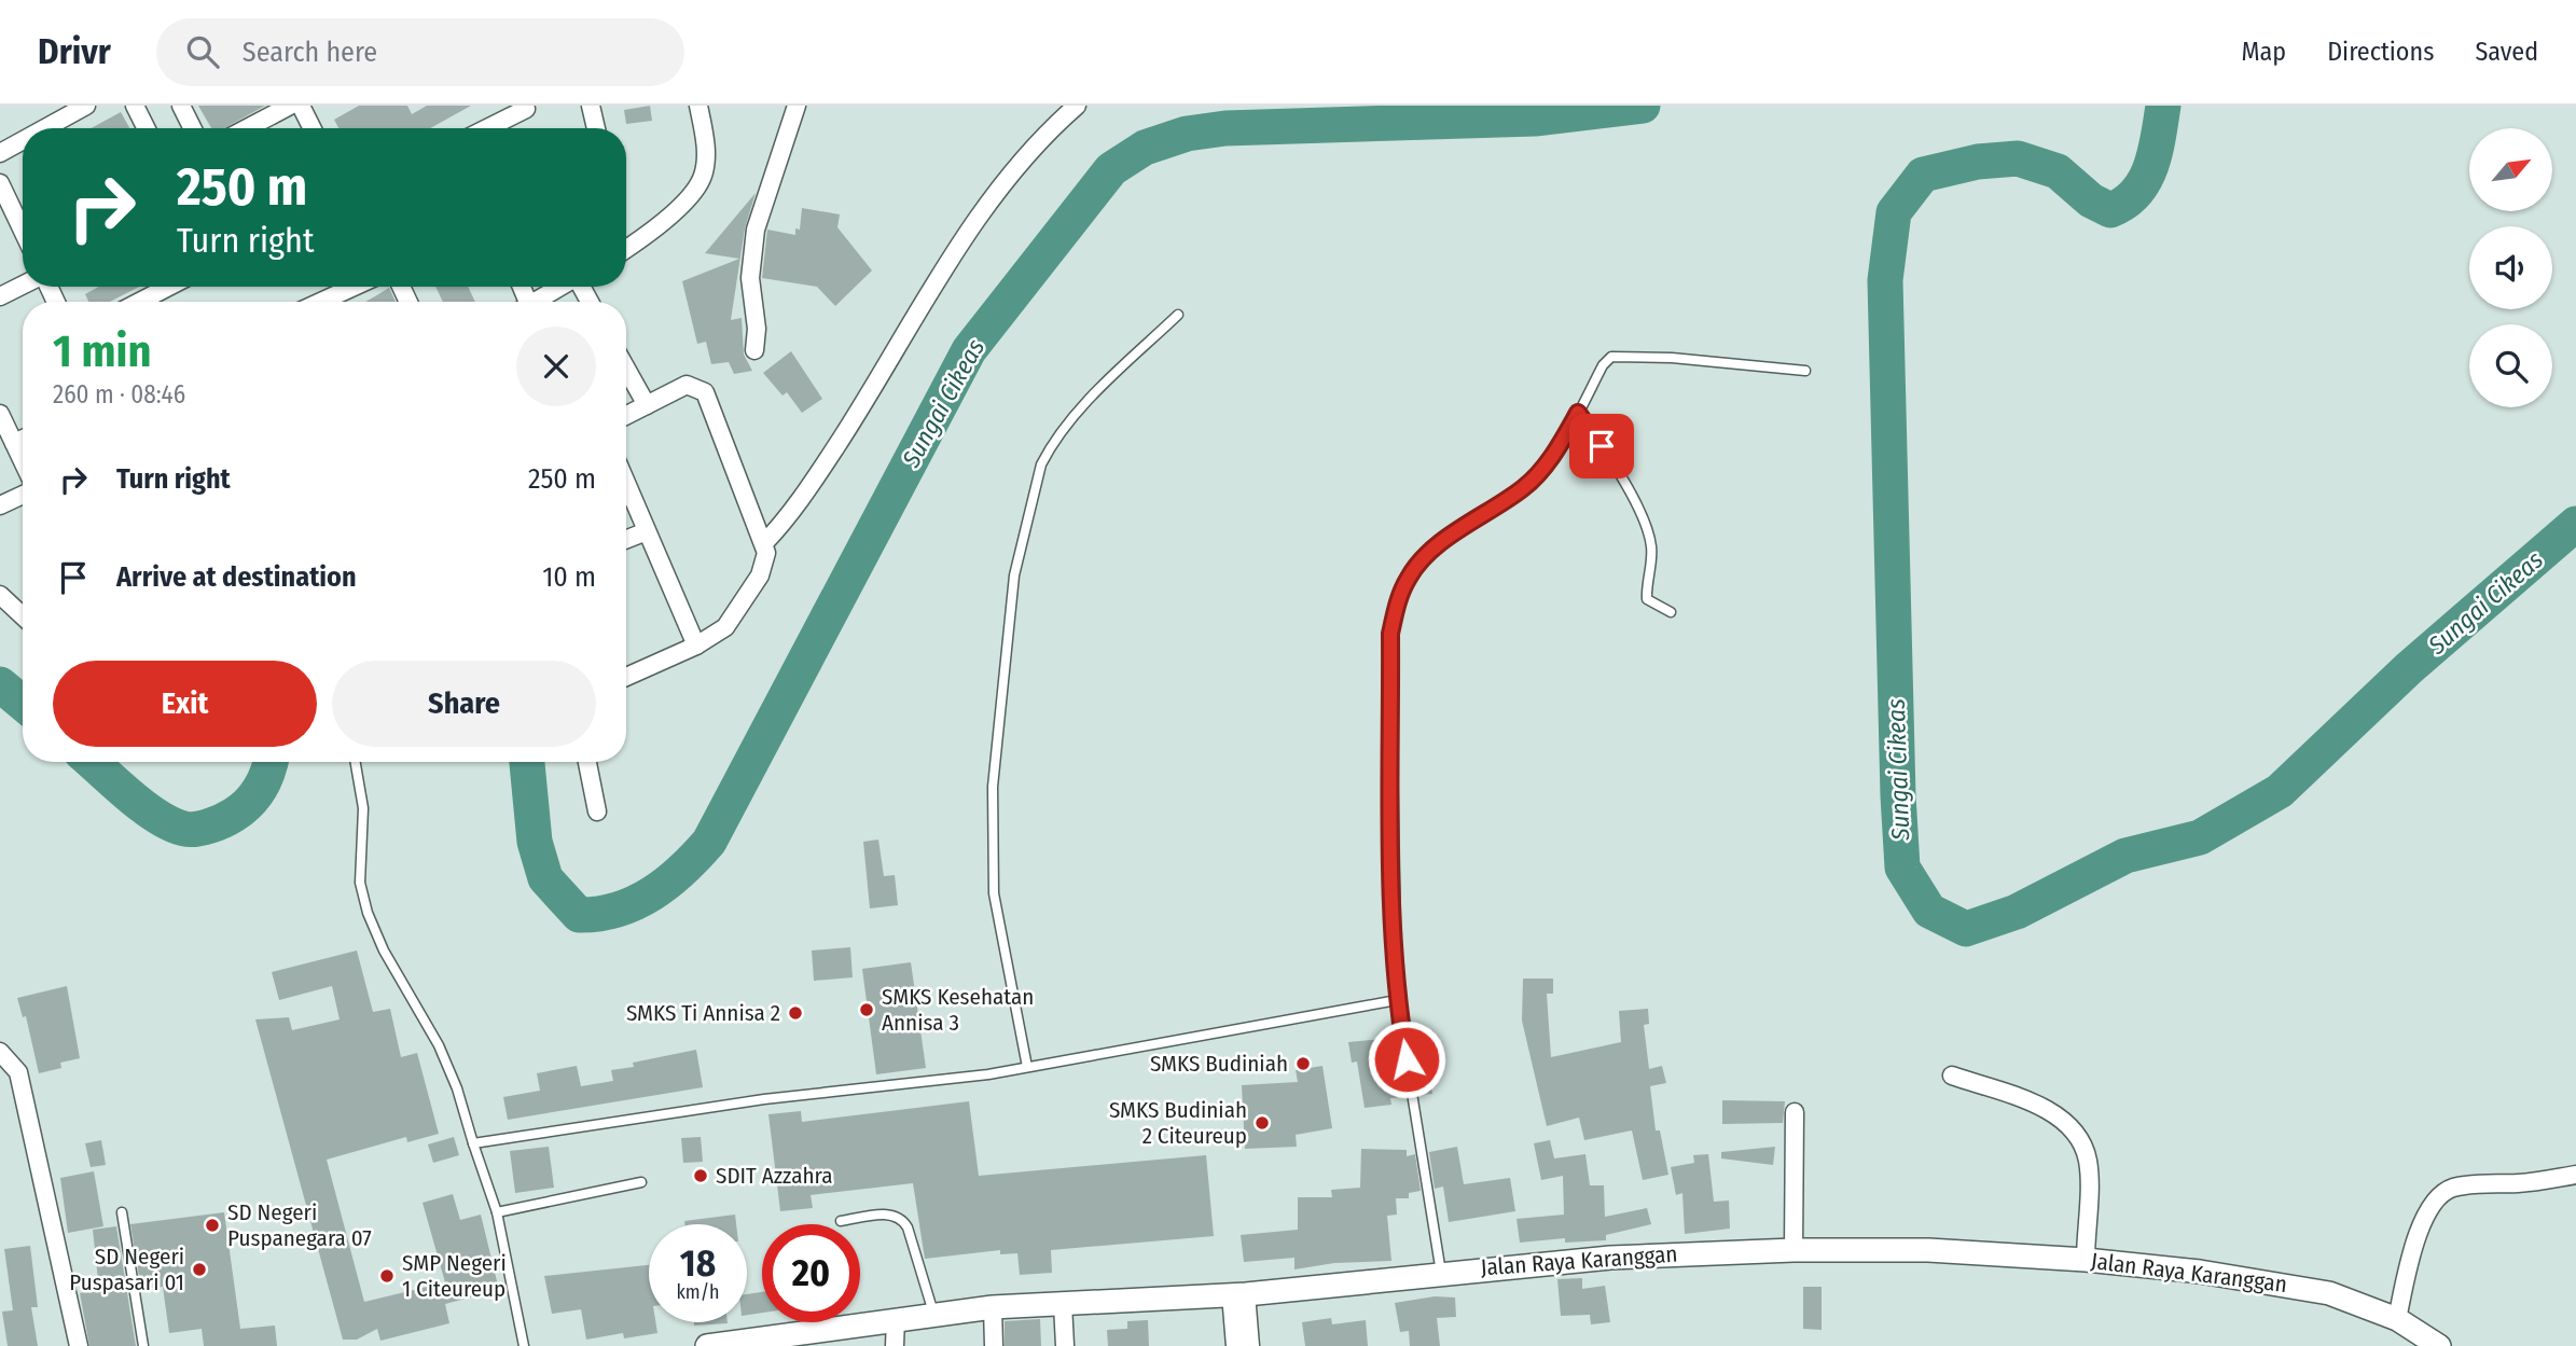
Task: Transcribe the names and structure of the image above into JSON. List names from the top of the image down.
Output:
{
  "streets": {
    "street": ["Jalan Raya Karanggan"]
  },
  "water": ["Sungai Cikeas"],
  "places": [
    "SMKS Kesehatan Annisa 3",
    "SMKS Ti Annisa 2",
    "SMKS Budiniah",
    "SMKS Budiniah 2 Citeureup",
    "SDIT Azzahra",
    "SD Negeri Puspanegara 07",
    "SD Negeri Puspasari 01",
    "SMP Negeri 1 Citeureup"
  ],
  "north": "top right",
  "page": {
    "header": "Drivr",
    "search": "Search here",
    "nav": ["Map", "Directions", "Saved"],
    "turn": ["250 m", "Turn right"],
    "heading": ["1 min", "260 m · 08:46"],
    "list": [
      {
        "name": "Turn right",
        "value": "250 m"
      },
      {
        "name": "Arrive at destination",
        "value": "10 m"
      }
    ],
    "buttons": ["Exit", "Share"],
    "speed": "18 km/h",
    "limit": "20"
  }
}
